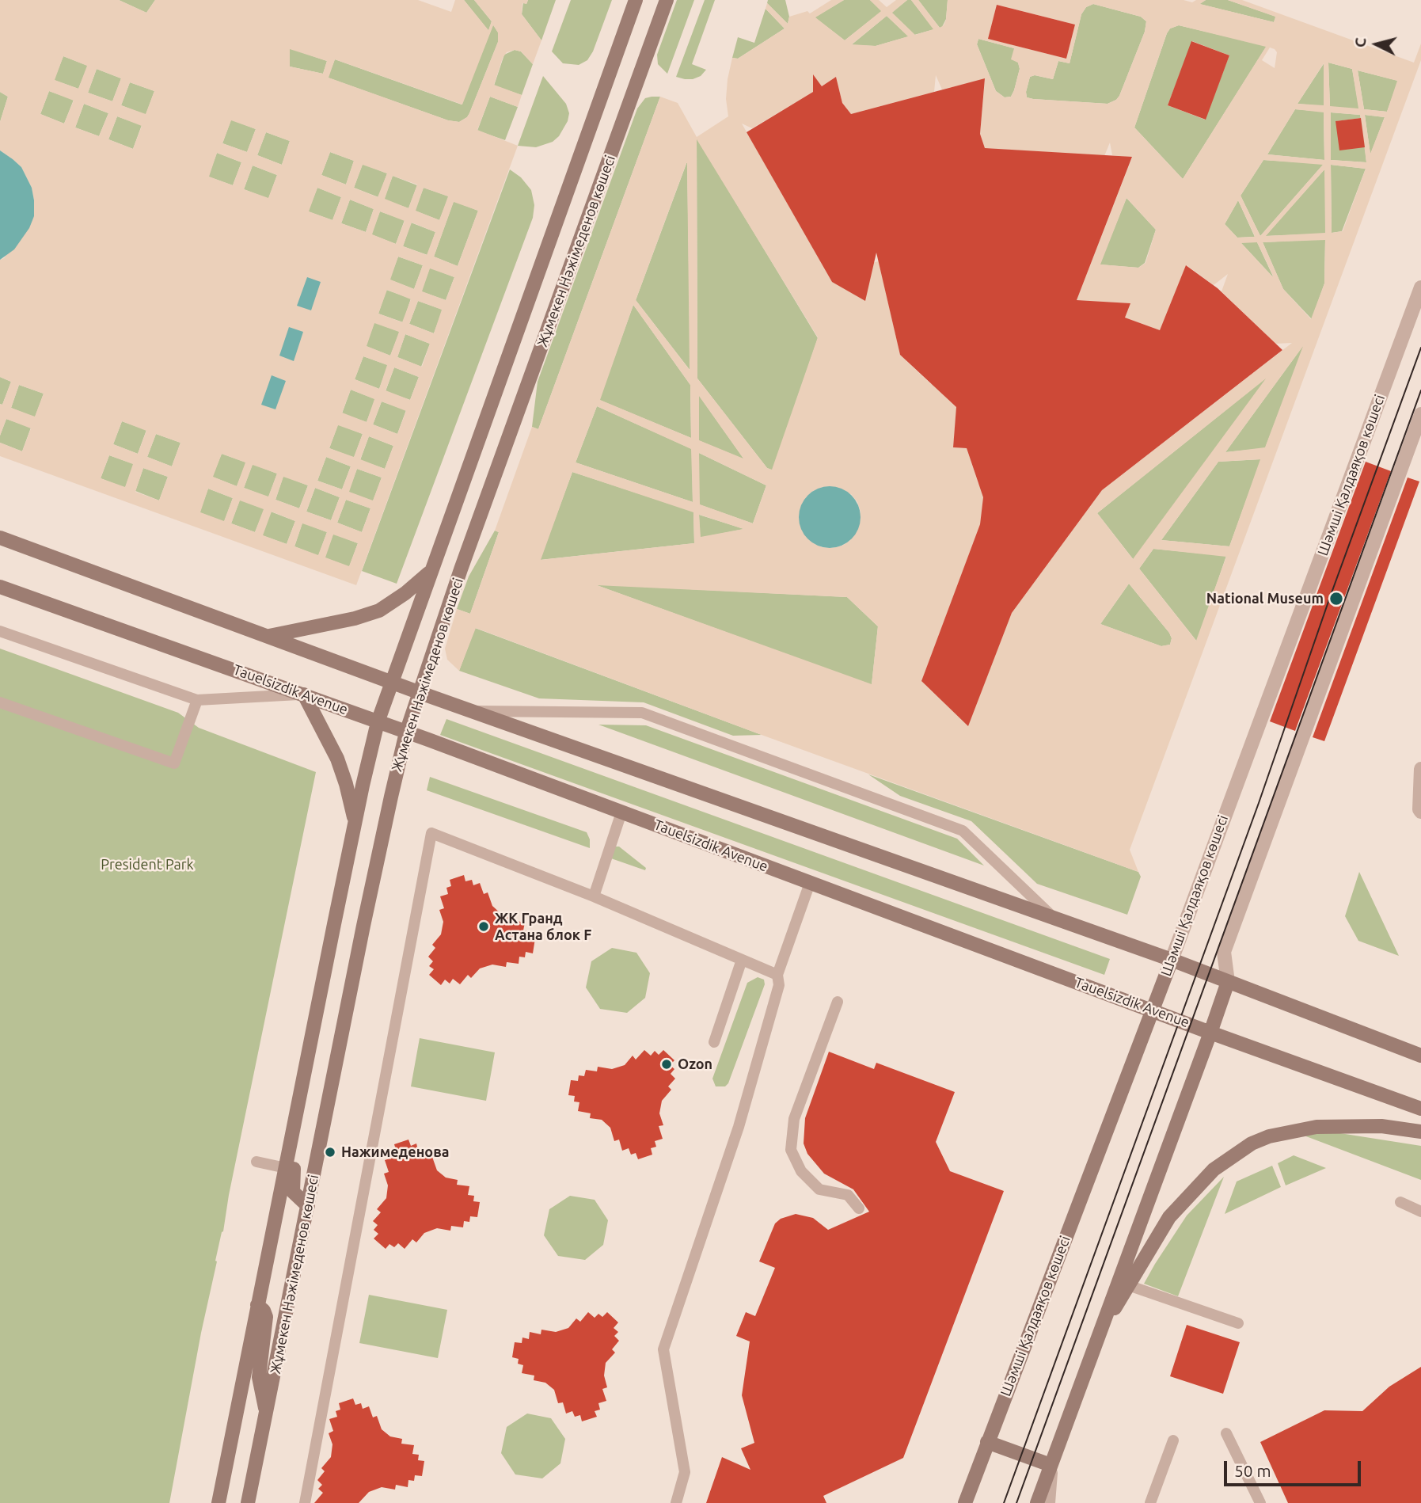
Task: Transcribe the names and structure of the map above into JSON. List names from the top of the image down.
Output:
{
  "streets": {
    "main road": ["Жұмекен Нәжімеденов көшесі", "Шәмші Қалдаяқов көшесі", "Tauelsizdik Avenue"]
  },
  "crossings": [
    ["Жұмекен Нәжімеденов көшесі", "Tauelsizdik Avenue"],
    ["Шәмші Қалдаяқов көшесі", "Tauelsizdik Avenue"]
  ],
  "parks": ["President Park"],
  "places": [
    "National Museum",
    "ЖК Гранд Астана блок F",
    "Ozon",
    "Нажимеденова"
  ],
  "scale_bar": "50 m",
  "north": "left"
}
